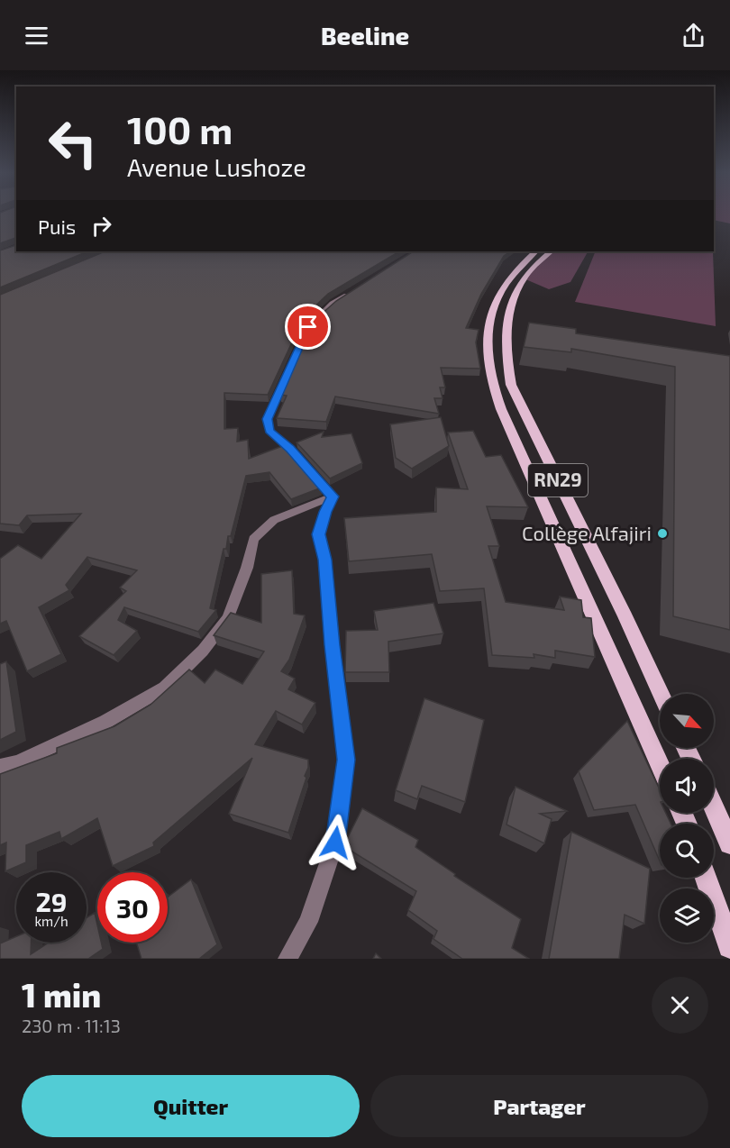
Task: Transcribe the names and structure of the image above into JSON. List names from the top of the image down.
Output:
{
  "streets": {
    "main road": ["RN29"]
  },
  "places": ["Collège Alfajiri"],
  "north": "bottom right",
  "page": {
    "header": "Beeline",
    "turn": ["100 m", "Avenue Lushoze"],
    "then": "Puis",
    "speed": "29 km/h",
    "limit": "30",
    "heading": ["1 min", "230 m · 11:13"],
    "buttons": ["Quitter", "Partager"]
  }
}
